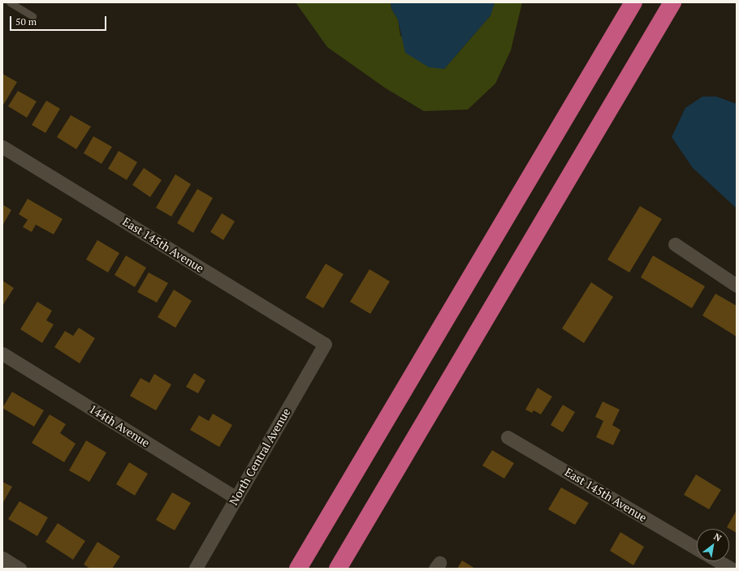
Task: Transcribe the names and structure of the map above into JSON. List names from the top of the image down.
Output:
{
  "streets": {
    "street": ["East 145th Avenue", "144th Avenue", "North Central Avenue"]
  },
  "crossings": [
    ["East 145th Avenue", "North Central Avenue"],
    ["144th Avenue", "North Central Avenue"]
  ],
  "scale_bar": "50 m",
  "north": "top right"
}
